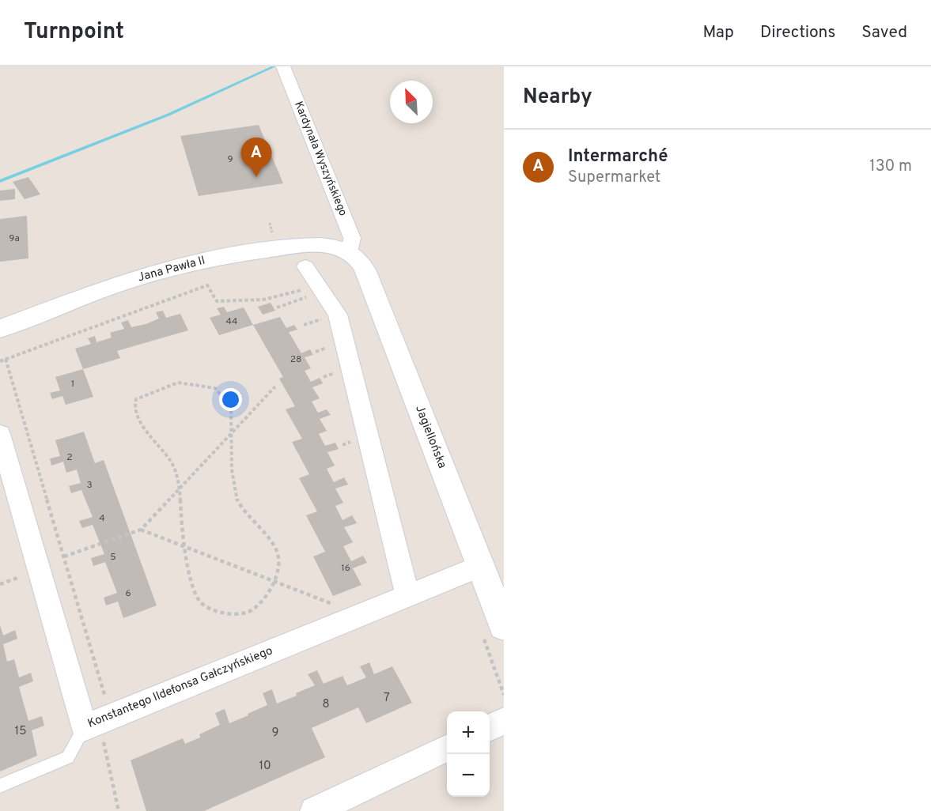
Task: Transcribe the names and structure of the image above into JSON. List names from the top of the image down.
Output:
{
  "streets": {
    "street": [
      "Kardynała Wyszyńskiego",
      "Jana Pawła II",
      "Jagiellońska",
      "Konstantego Ildefonsa Gałczyńskiego"
    ]
  },
  "crossings": [
    ["Kardynała Wyszyńskiego", "Jana Pawła II"],
    ["Kardynała Wyszyńskiego", "Jagiellońska"],
    ["Jana Pawła II", "Jagiellońska"],
    ["Jagiellońska", "Konstantego Ildefonsa Gałczyńskiego"]
  ],
  "house_numbers": [
    "9",
    "9a",
    "44",
    "28",
    "1",
    "2",
    "3",
    "4",
    "5",
    "16",
    "6",
    "7",
    "8",
    "15",
    "9",
    "10"
  ],
  "north": "top left",
  "page": {
    "header": "Turnpoint",
    "nav": ["Map", "Directions", "Saved"],
    "heading": "Nearby",
    "list": [
      {
        "mark": "A",
        "name": "Intermarché",
        "note": "Supermarket",
        "value": "130 m"
      }
    ],
    "pins": "A",
    "map_buttons": ["+", "−"]
  }
}
